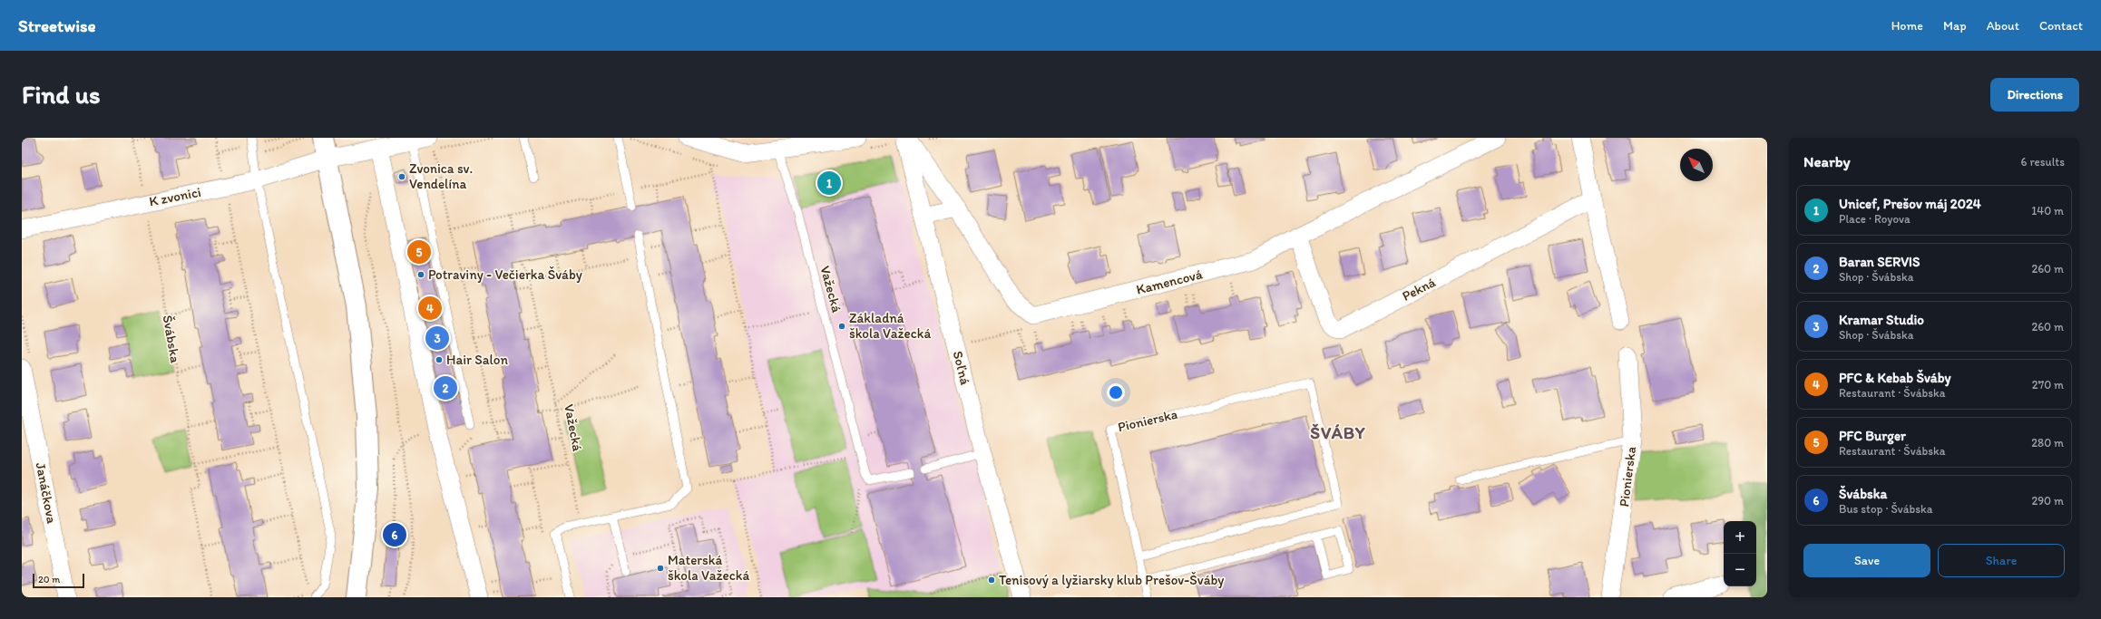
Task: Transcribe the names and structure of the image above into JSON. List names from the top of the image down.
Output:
{
  "streets": {
    "street": [
      "K zvonici",
      "Kamencová",
      "Pekná",
      "Soľná",
      "Pionierska",
      "Janáčkova"
    ],
    "lane": ["Važecká"],
    "path": ["Švábska"]
  },
  "crossings": [
    ["K zvonici", "Švábska"],
    ["Kamencová", "Pekná"]
  ],
  "districts": ["ŠVÁBY"],
  "places": [
    "Zvonica sv. Vendelína",
    "Potraviny - Večierka Šváby",
    "Základná škola Važecká",
    "Hair Salon",
    "Materská škola Važecká",
    "Tenisový a lyžiarsky klub Prešov-Šváby"
  ],
  "scale_bar": "20 m",
  "north": "top left",
  "page": {
    "header": "Streetwise",
    "nav": [
      "Home",
      "Map",
      "About",
      "Contact"
    ],
    "buttons": [
      "Directions",
      ["Save", "Share"]
    ],
    "title": "Find us",
    "heading": ["Nearby", "6 results"],
    "pins": [
      "1",
      "5",
      "4",
      "3",
      "2",
      "6"
    ],
    "list": [
      {
        "mark": "1",
        "name": "Unicef, Prešov máj 2024",
        "note": "Place · Royova",
        "value": "140 m"
      },
      {
        "mark": "2",
        "name": "Baran SERVIS",
        "note": "Shop · Švábska",
        "value": "260 m"
      },
      {
        "mark": "3",
        "name": "Kramar Studio",
        "note": "Shop · Švábska",
        "value": "260 m"
      },
      {
        "mark": "4",
        "name": "PFC & Kebab Šváby",
        "note": "Restaurant · Švábska",
        "value": "270 m"
      },
      {
        "mark": "5",
        "name": "PFC Burger",
        "note": "Restaurant · Švábska",
        "value": "280 m"
      },
      {
        "mark": "6",
        "name": "Švábska",
        "note": "Bus stop · Švábska",
        "value": "290 m"
      }
    ],
    "map_buttons": ["+", "−"],
    "scale": "20 m"
  }
}
